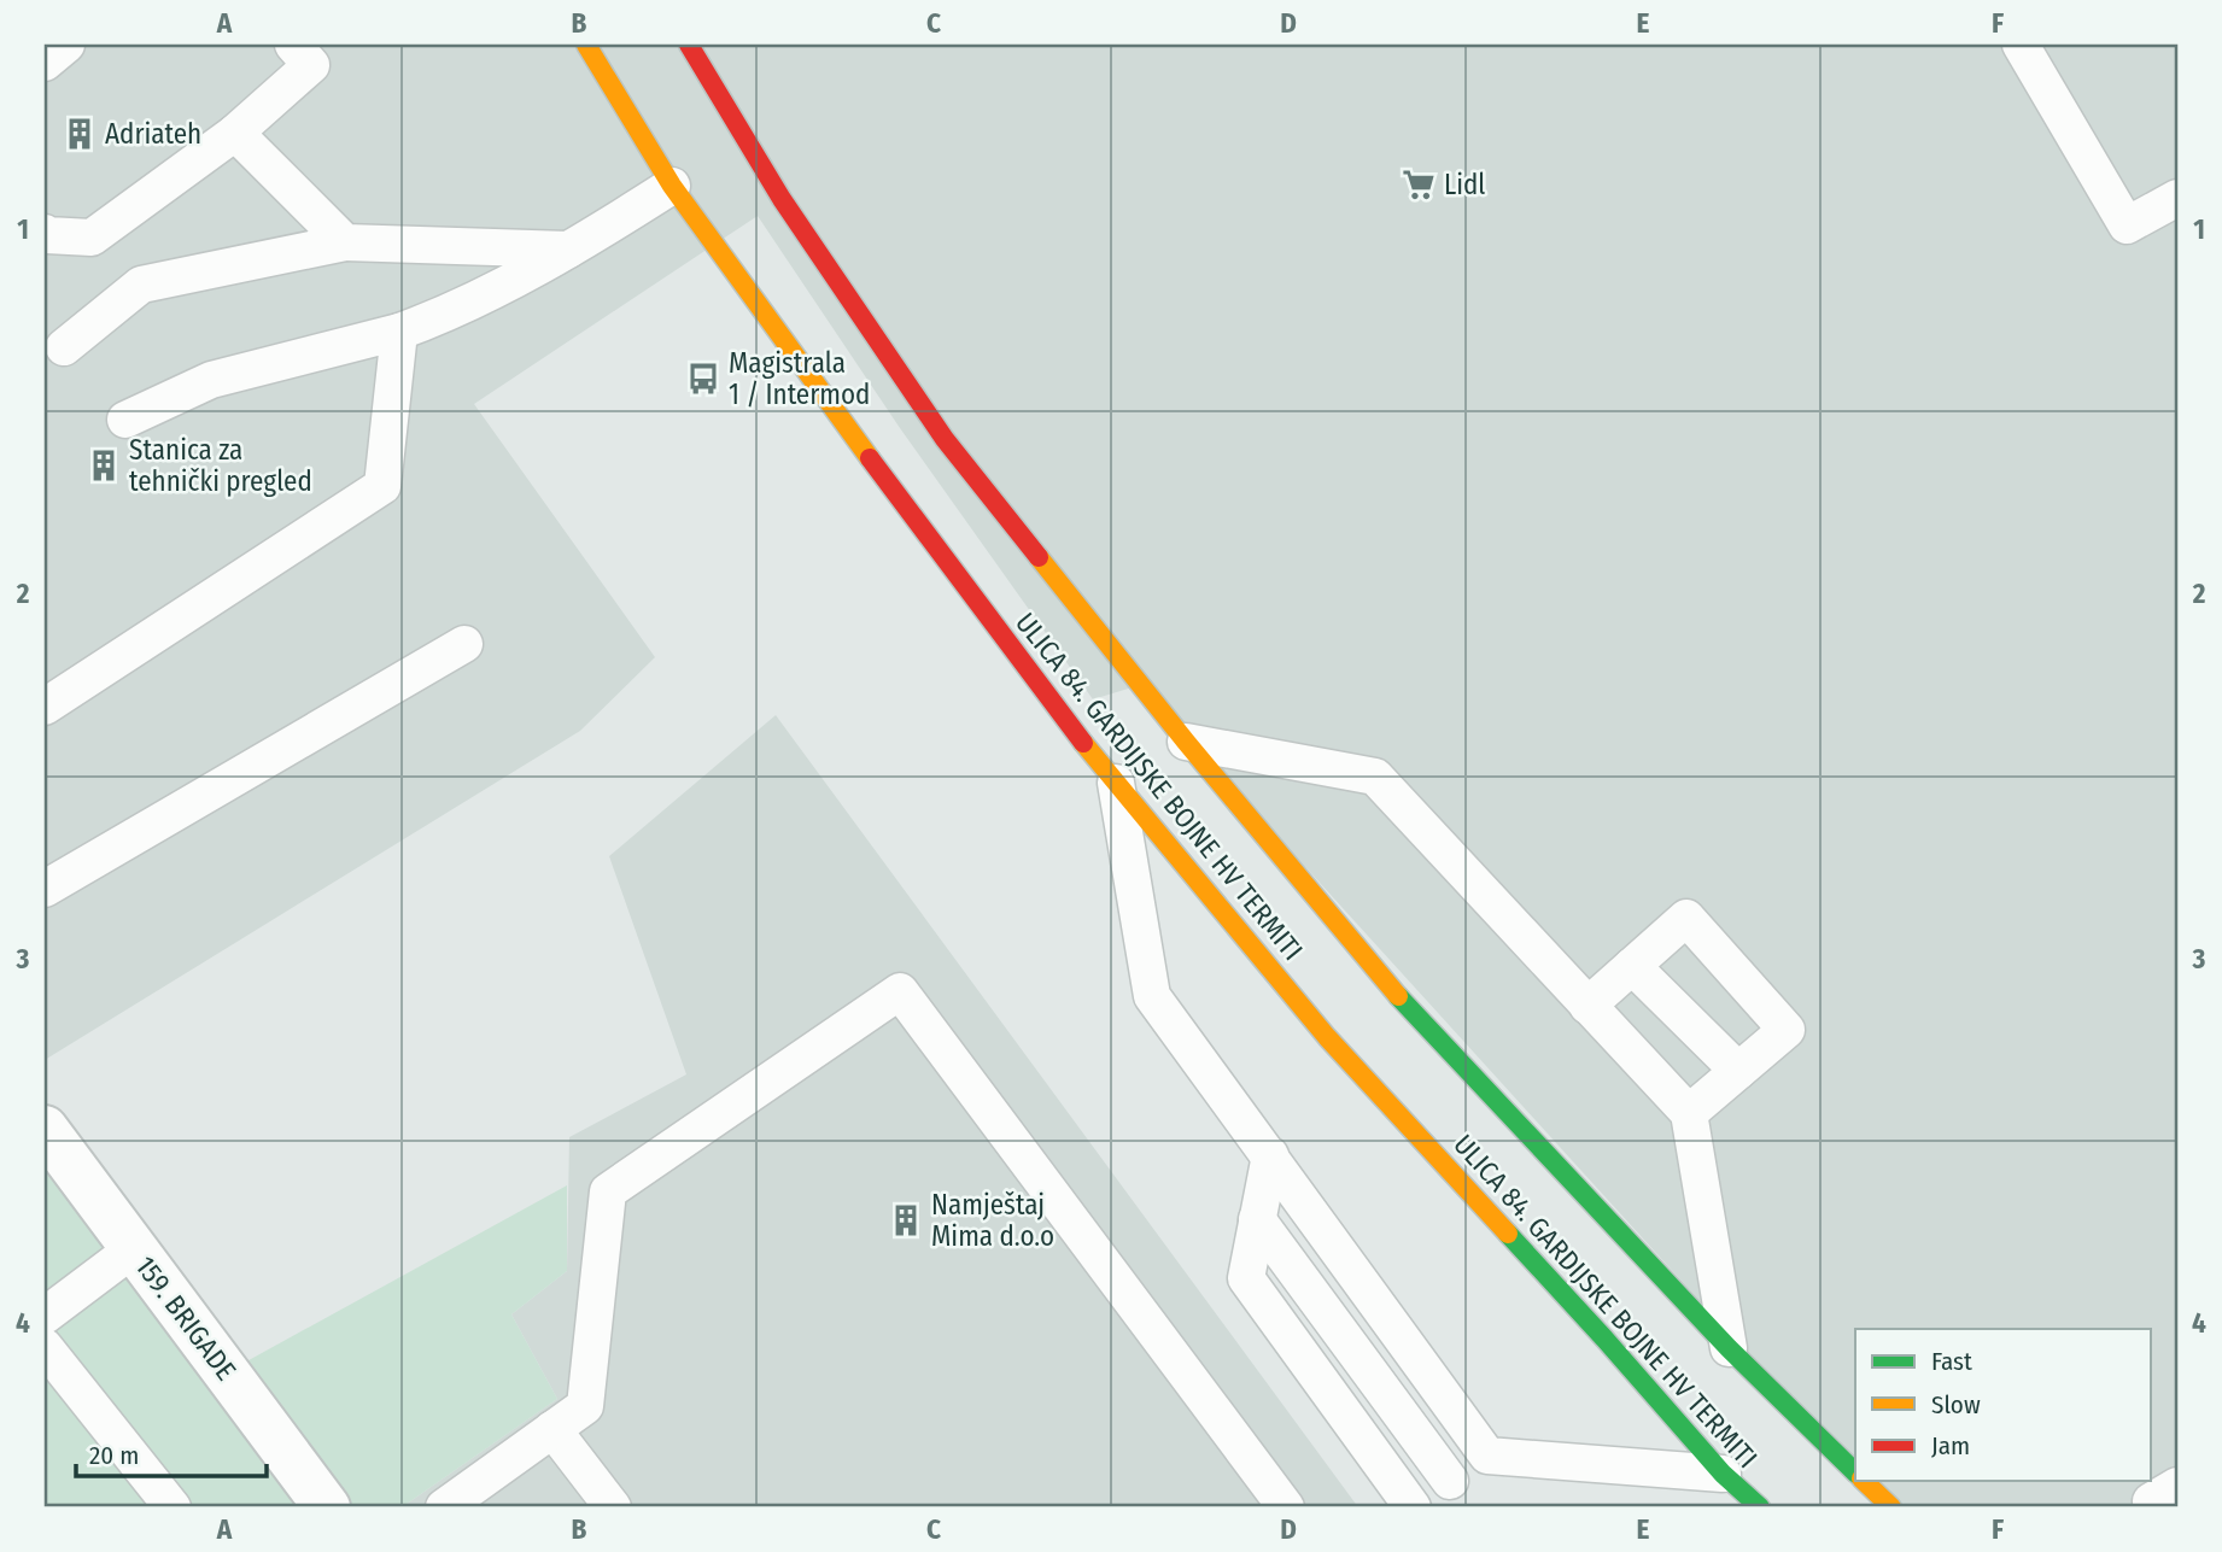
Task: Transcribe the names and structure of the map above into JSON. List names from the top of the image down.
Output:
{
  "streets": {
    "main road": ["ULICA 84. GARDIJSKE BOJNE HV TERMITI"],
    "street": ["159. BRIGADE"]
  },
  "places": {
    "building": ["Adriateh", "Stanica za tehnički pregled", "Namještaj Mima d.o.o"],
    "supermarket": ["Lidl"],
    "bus stop": ["Magistrala 1 / Intermod"]
  },
  "legend": ["Fast", "Slow", "Jam"],
  "scale_bar": "20 m",
  "grid": {
    "columns": [
      "A",
      "B",
      "C",
      "D",
      "E",
      "F"
    ],
    "rows": [
      "1",
      "2",
      "3",
      "4"
    ]
  }
}
